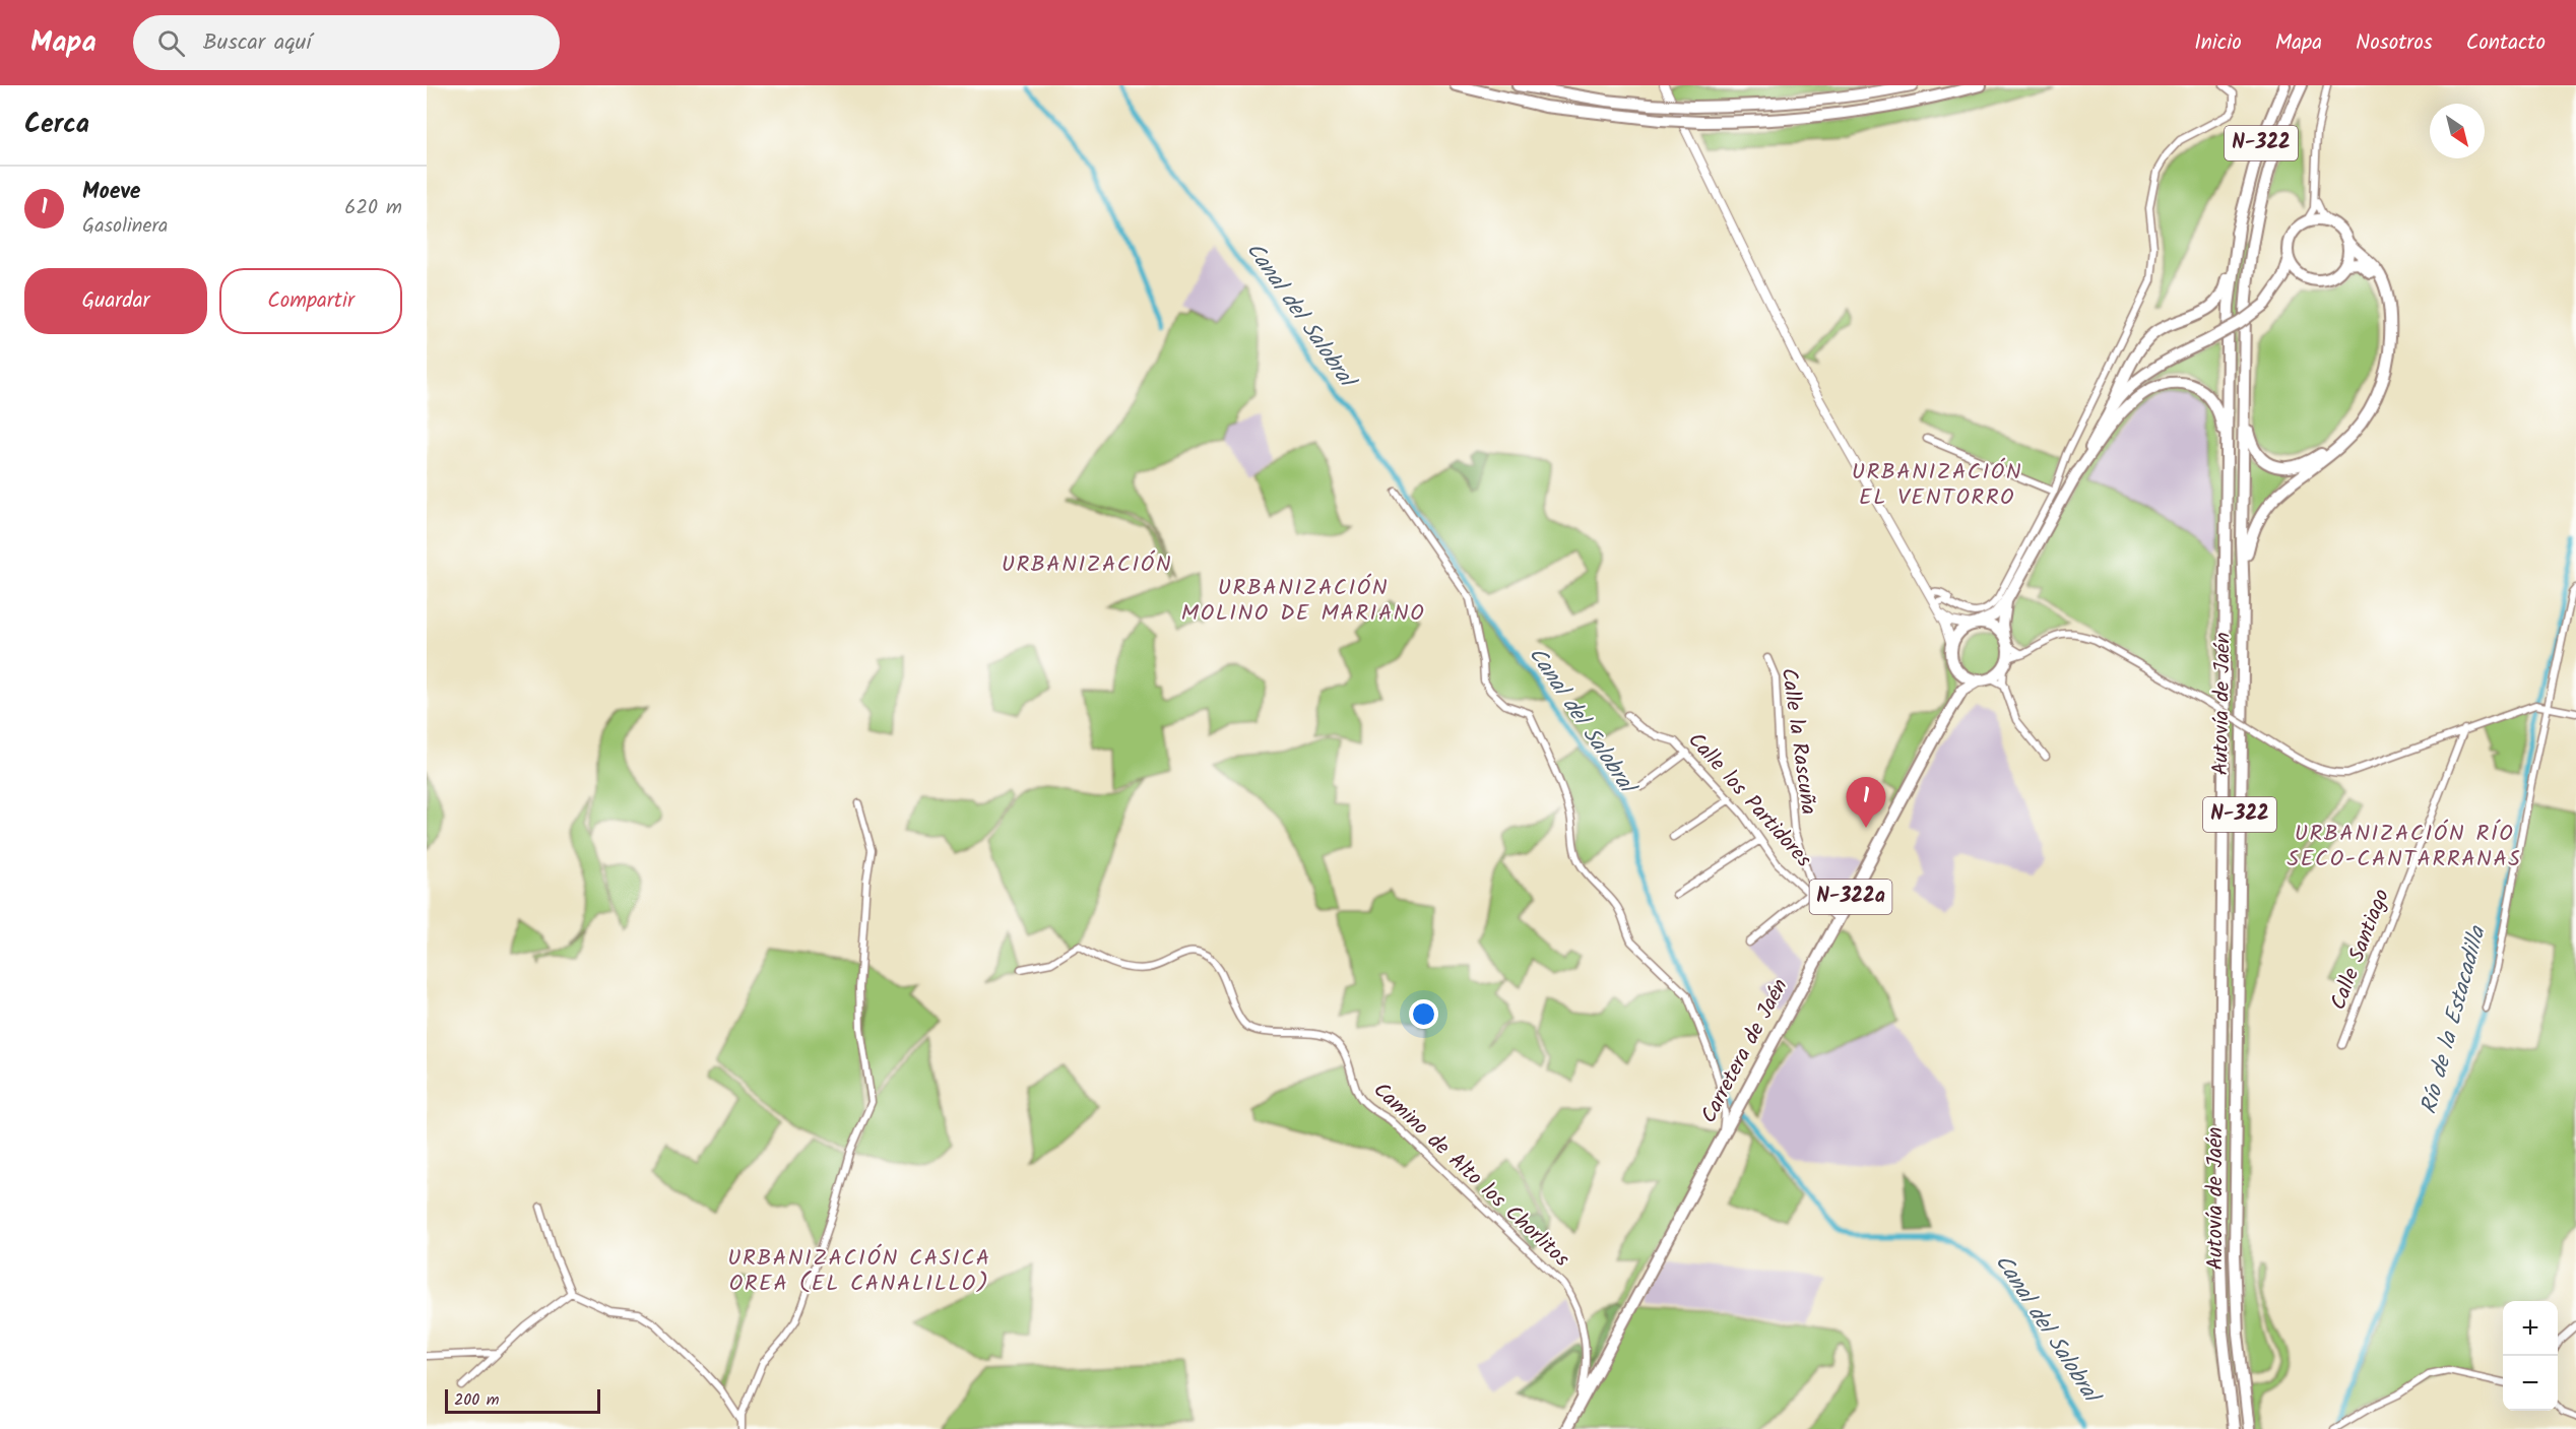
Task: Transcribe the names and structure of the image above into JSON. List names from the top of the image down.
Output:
{
  "streets": {
    "highway": [
      "N-322",
      "Autovía de Jaén",
      "N-322a",
      "Carretera de Jaén"
    ],
    "street": [
      "Calle la Rascuña",
      "Calle los Partidores",
      "Calle Santiago",
      "Camino de Alto los Chorlitos"
    ]
  },
  "crossings": [
    ["N-322", "Autovía de Jaén"],
    ["Calle la Rascuña", "Calle los Partidores"],
    ["Calle los Partidores", "Carretera de Jaén"],
    ["N-322a", "Carretera de Jaén"],
    ["Carretera de Jaén", "Camino de Alto los Chorlitos"]
  ],
  "districts": [
    "URBANIZACIÓN EL VENTORRO",
    "URBANIZACIÓN",
    "URBANIZACIÓN MOLINO DE MARIANO",
    "URBANIZACIÓN RÍO SECO-CANTARRANAS",
    "URBANIZACIÓN CASICA OREA (EL CANALILLO)"
  ],
  "water": ["Canal del Salobral", "Río de la Estacadilla"],
  "scale_bar": "200 m",
  "north": "bottom right",
  "page": {
    "header": "Mapa",
    "search": "Buscar aquí",
    "nav": [
      "Inicio",
      "Mapa",
      "Nosotros",
      "Contacto"
    ],
    "heading": "Cerca",
    "list": [
      {
        "mark": "1",
        "name": "Moeve",
        "note": "Gasolinera",
        "value": "620 m"
      }
    ],
    "buttons": ["Guardar", "Compartir"],
    "pins": "1",
    "map_buttons": ["+", "−"],
    "scale": "200 m"
  }
}
